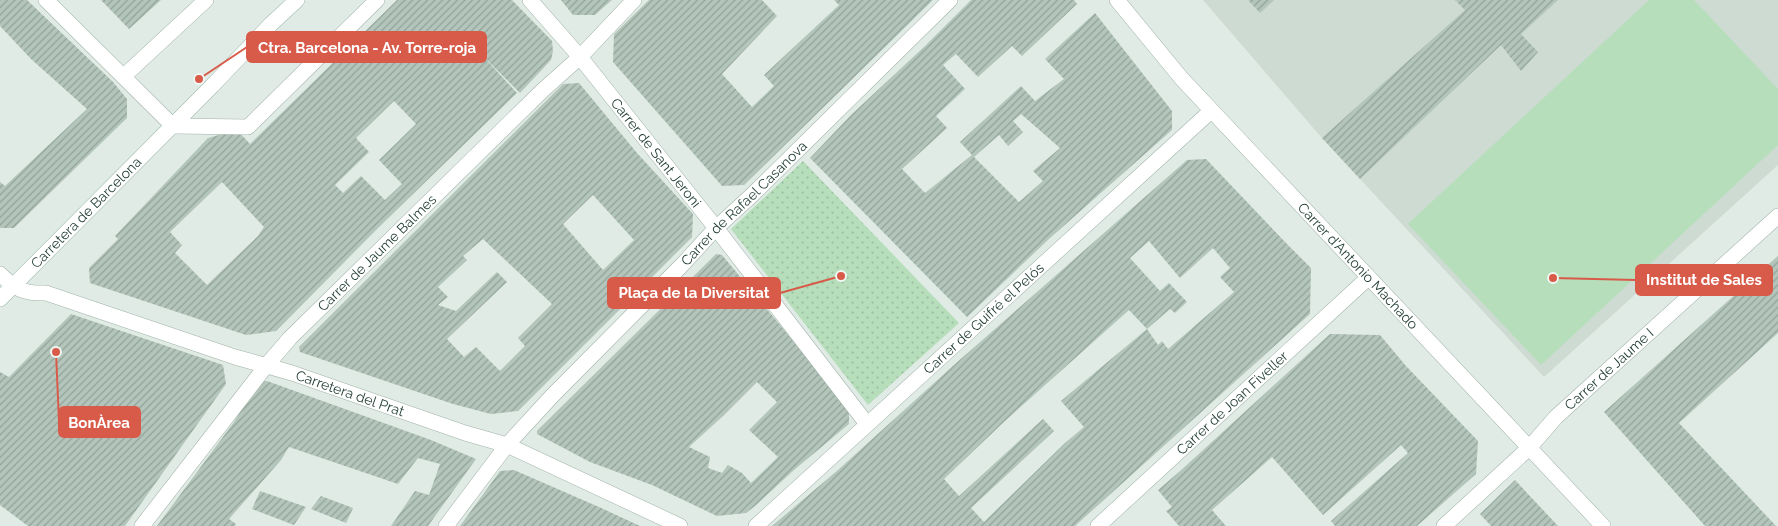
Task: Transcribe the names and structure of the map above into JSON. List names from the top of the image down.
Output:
{
  "streets": {
    "street": [
      "Carrer de Sant Jeroni",
      "Carrer de Rafael Casanova",
      "Carretera de Barcelona",
      "Carrer de Jaume Balmes",
      "Carrer d'Antonio Machado",
      "Carrer de Guifré el Pelós",
      "Carrer de Jaume I",
      "Carretera del Prat",
      "Carrer de Joan Fiveller"
    ]
  },
  "crossings": [
    ["Carrer de Sant Jeroni", "Carrer de Rafael Casanova"],
    ["Carrer de Sant Jeroni", "Carrer de Jaume Balmes"],
    ["Carrer de Sant Jeroni", "Carrer de Guifré el Pelós"],
    ["Carrer de Rafael Casanova", "Carretera del Prat"],
    ["Carretera de Barcelona", "Carretera del Prat"],
    ["Carrer de Jaume Balmes", "Carretera del Prat"],
    ["Carrer d'Antonio Machado", "Carrer de Guifré el Pelós"],
    ["Carrer d'Antonio Machado", "Carrer de Jaume I"],
    ["Carrer d'Antonio Machado", "Carrer de Joan Fiveller"]
  ],
  "places": [
    "Ctra. Barcelona - Av. Torre-roja",
    "Plaça de la Diversitat",
    "Institut de Sales",
    "BonÀrea"
  ]
}
